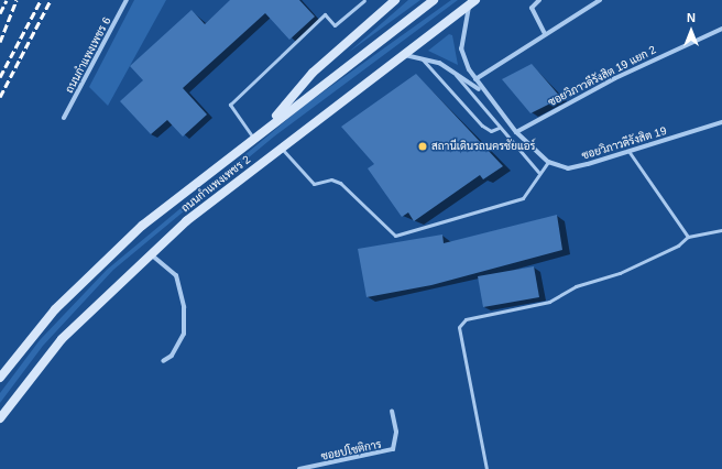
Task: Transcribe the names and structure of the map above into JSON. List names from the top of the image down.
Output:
{
  "streets": {
    "main road": ["ถนนกำแพงเพชร 2"],
    "street": [
      "ถนนกำแพงเพชร 6",
      "ซอยวิภาวดีรังสิต 19 แยก 2",
      "ซอยวิภาวดีรังสิต 19",
      "ซอยปโชติการ"
    ]
  },
  "crossings": [
    ["ซอยวิภาวดีรังสิต 19 แยก 2", "ซอยวิภาวดีรังสิต 19"],
    ["ซอยวิภาวดีรังสิต 19", "ถนนกำแพงเพชร 2"]
  ],
  "places": ["สถานีเดินรถนครชัยแอร์"],
  "north": "top"
}
